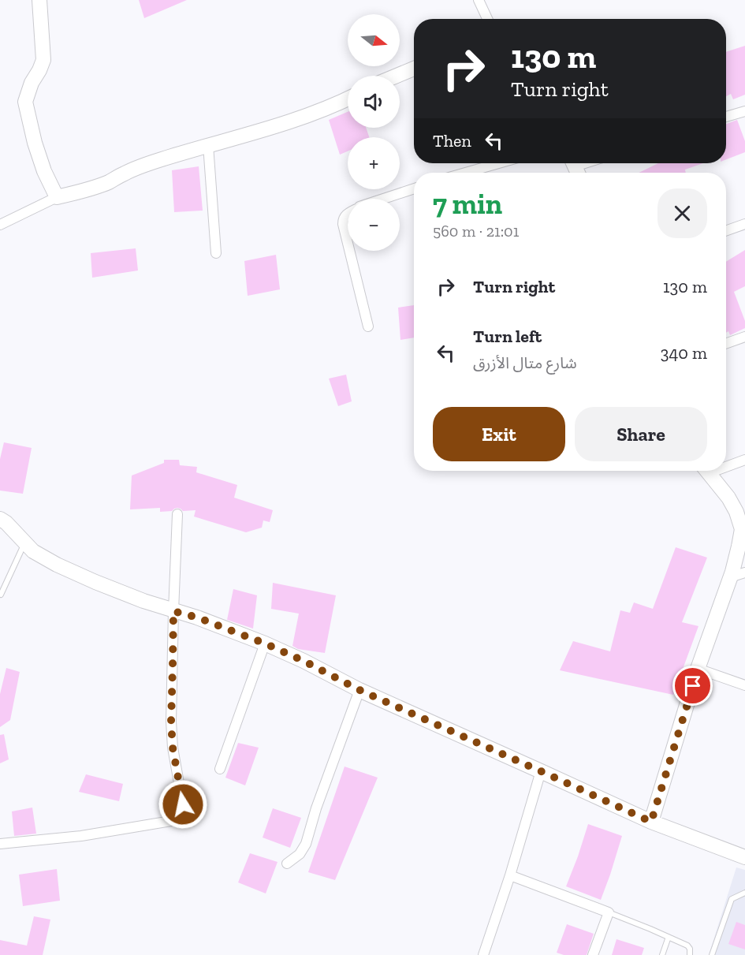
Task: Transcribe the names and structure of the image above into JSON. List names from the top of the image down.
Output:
{
  "north": "right",
  "page": {
    "map_buttons": ["+", "−"],
    "turn": ["130 m", "Turn right"],
    "then": "Then",
    "heading": ["7 min", "560 m · 21:01"],
    "list": [
      {
        "name": "Turn right",
        "value": "130 m"
      },
      {
        "name": "Turn left",
        "note": "شارع متال الأزرق",
        "value": "340 m"
      }
    ],
    "buttons": ["Exit", "Share"]
  }
}
